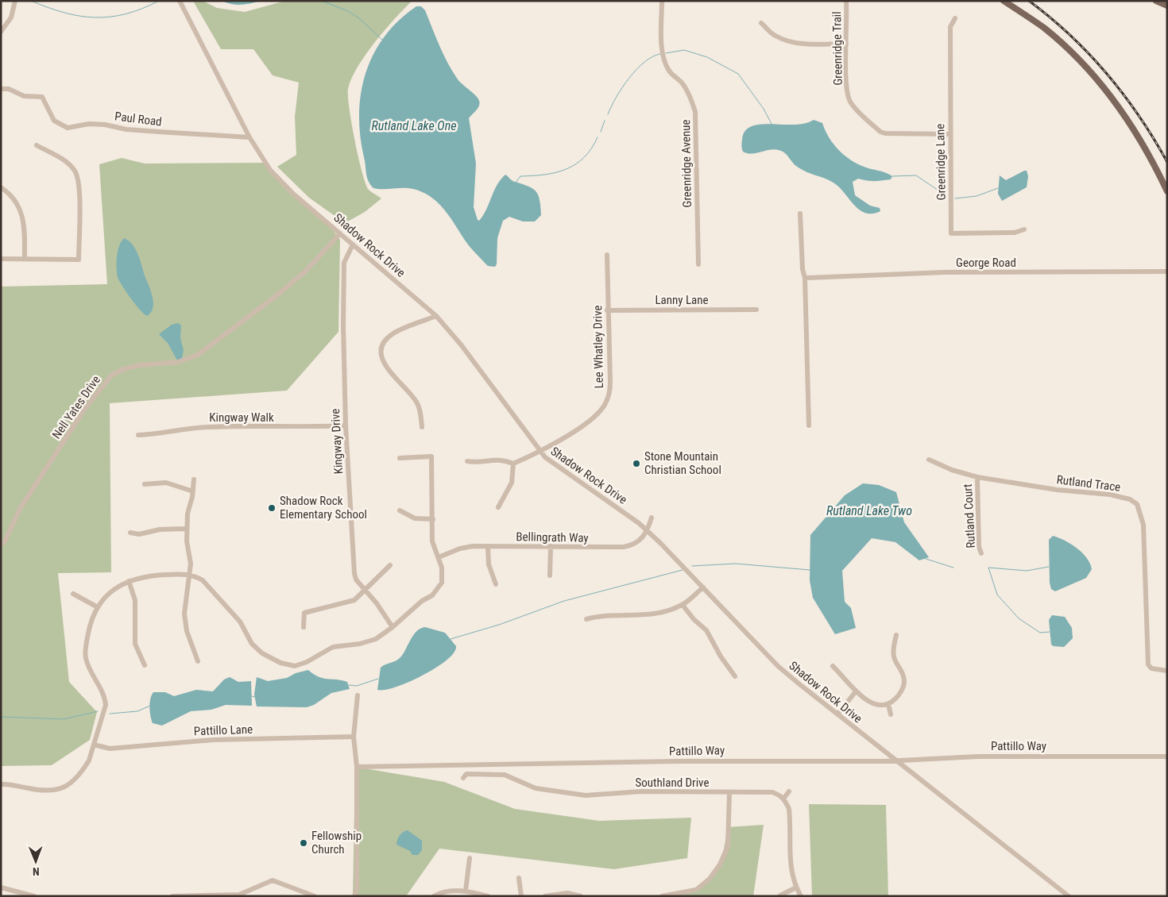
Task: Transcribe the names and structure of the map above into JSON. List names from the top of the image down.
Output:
{
  "streets": {
    "street": [
      "Greenridge Trail",
      "Paul Road",
      "Greenridge Lane",
      "Greenridge Avenue",
      "Shadow Rock Drive",
      "George Road",
      "Lanny Lane",
      "Lee Whatley Drive",
      "Nell Yates Drive",
      "Kingway Walk",
      "Kingway Drive",
      "Rutland Trace",
      "Rutland Court",
      "Bellingrath Way",
      "Pattillo Lane",
      "Pattillo Way",
      "Southland Drive"
    ]
  },
  "crossings": [
    ["Greenridge Trail", "Greenridge Lane"],
    ["Paul Road", "Shadow Rock Drive"],
    ["Shadow Rock Drive", "Lee Whatley Drive"],
    ["Shadow Rock Drive", "Nell Yates Drive"],
    ["Shadow Rock Drive", "Kingway Drive"],
    ["Shadow Rock Drive", "Bellingrath Way"],
    ["Shadow Rock Drive", "Pattillo Way"],
    ["Lanny Lane", "Lee Whatley Drive"],
    ["Kingway Walk", "Kingway Drive"],
    ["Rutland Trace", "Rutland Court"]
  ],
  "water": ["Rutland Lake One", "Rutland Lake Two"],
  "places": ["Stone Mountain Christian School", "Shadow Rock Elementary School", "Fellowship Church"],
  "north": "bottom"
}
